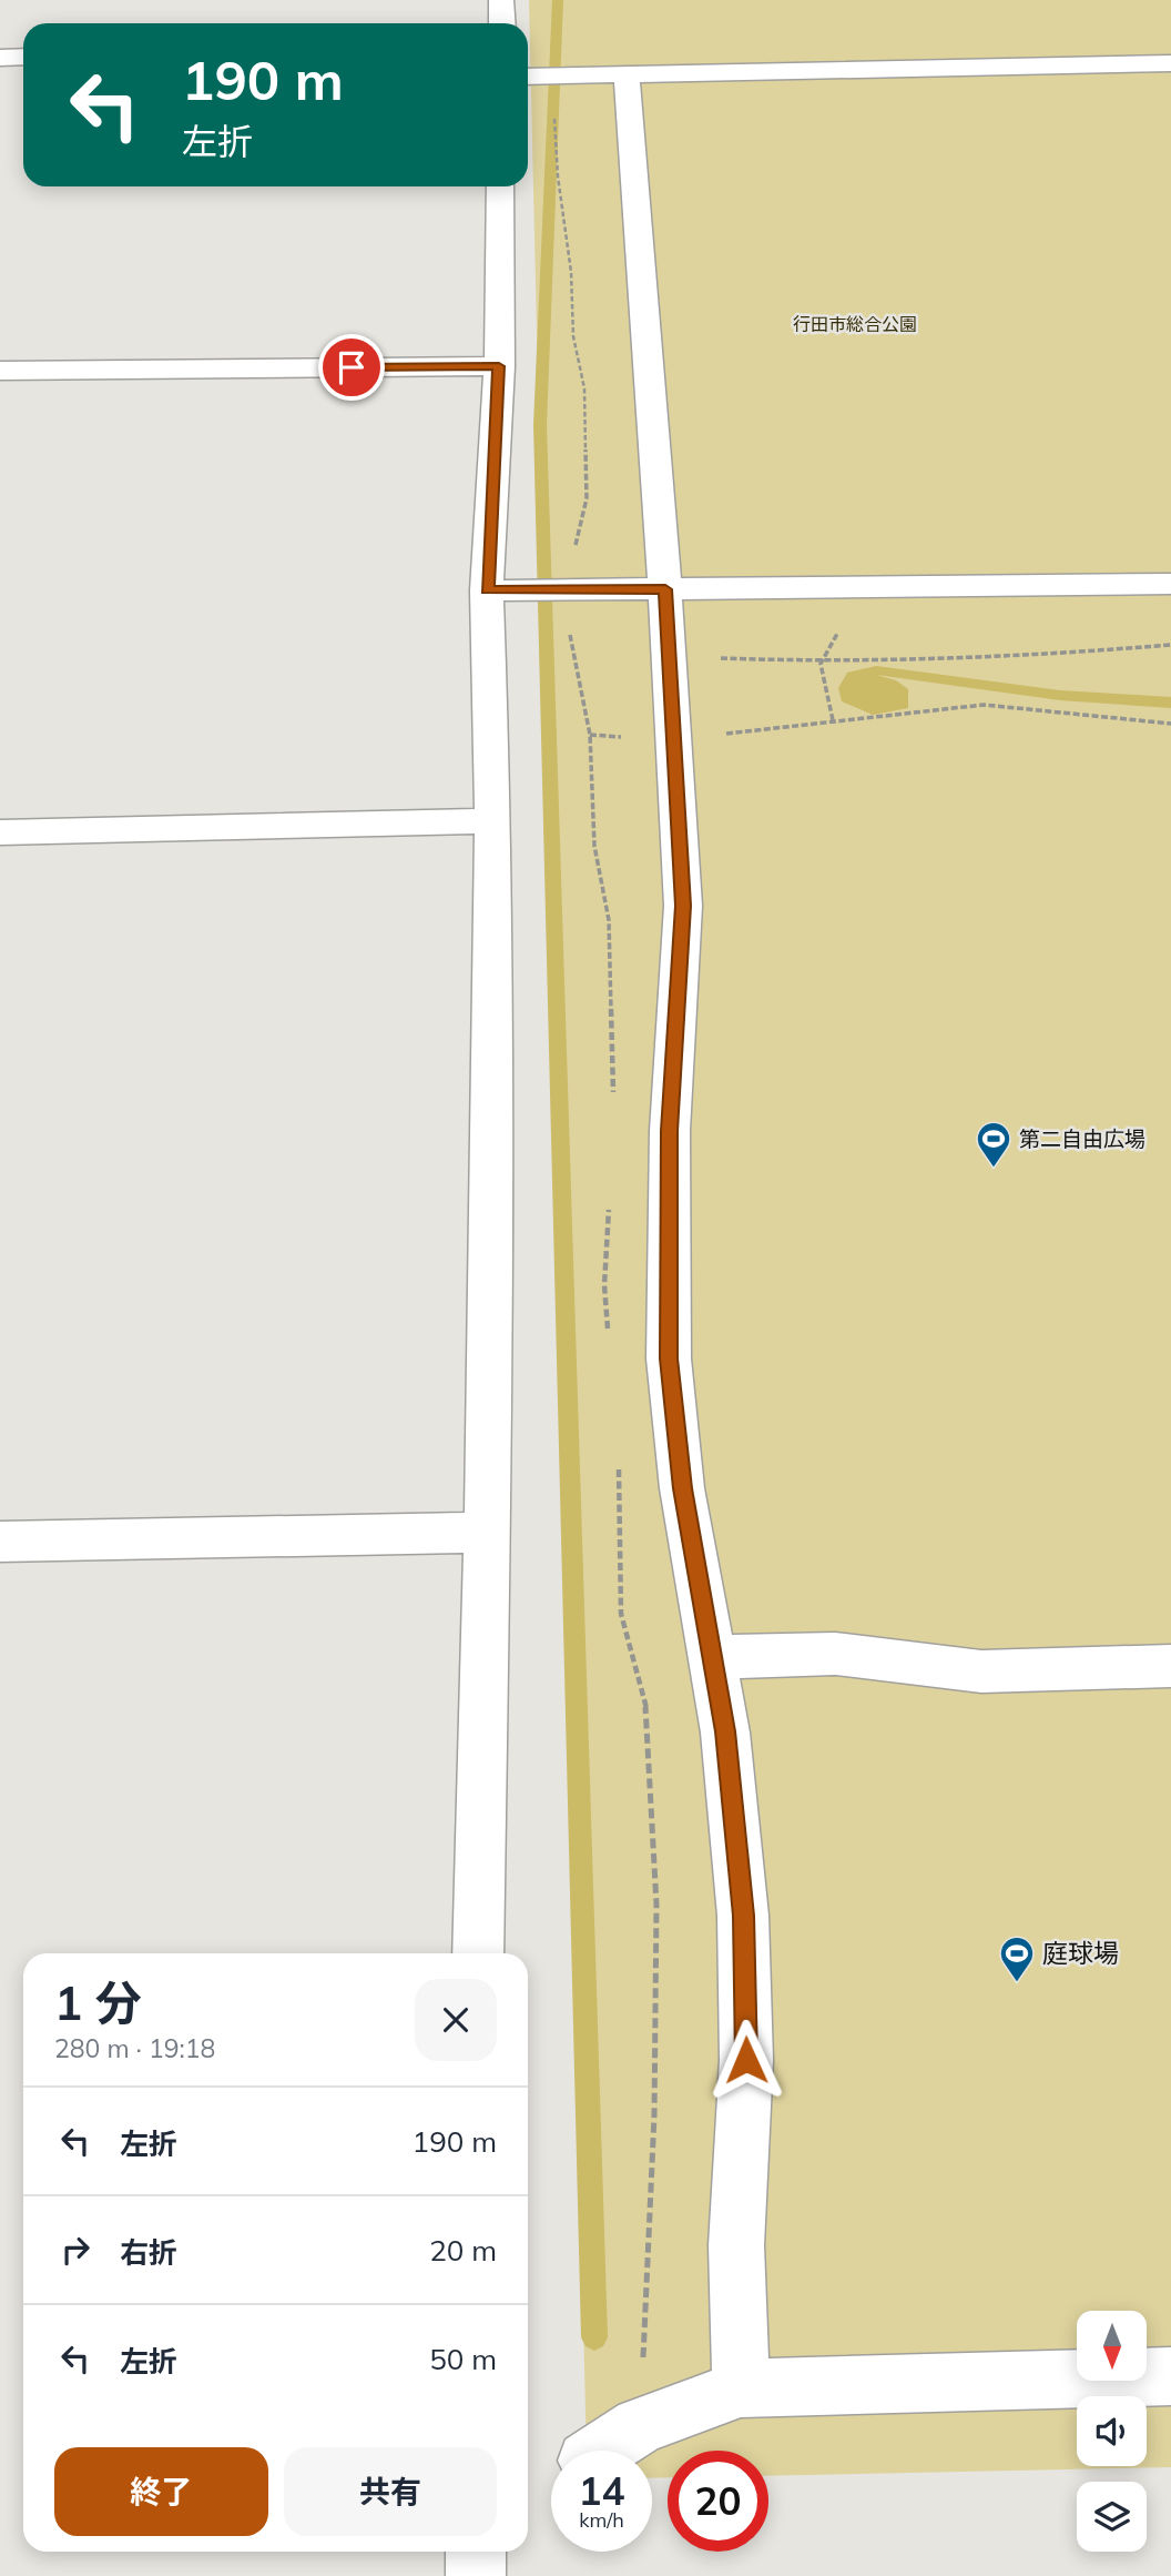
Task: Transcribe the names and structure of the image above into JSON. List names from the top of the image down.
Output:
{
  "parks": ["行田市総合公園"],
  "places": {
    "sports": ["第二自由広場", "庭球場"]
  },
  "north": "bottom",
  "page": {
    "turn": ["190 m", "左折"],
    "heading": ["1 分", "280 m · 19:18"],
    "list": [
      {
        "name": "左折",
        "value": "190 m"
      },
      {
        "name": "右折",
        "value": "20 m"
      },
      {
        "name": "左折",
        "value": "50 m"
      }
    ],
    "buttons": ["終了", "共有"],
    "speed": "14 km/h",
    "limit": "20"
  }
}
